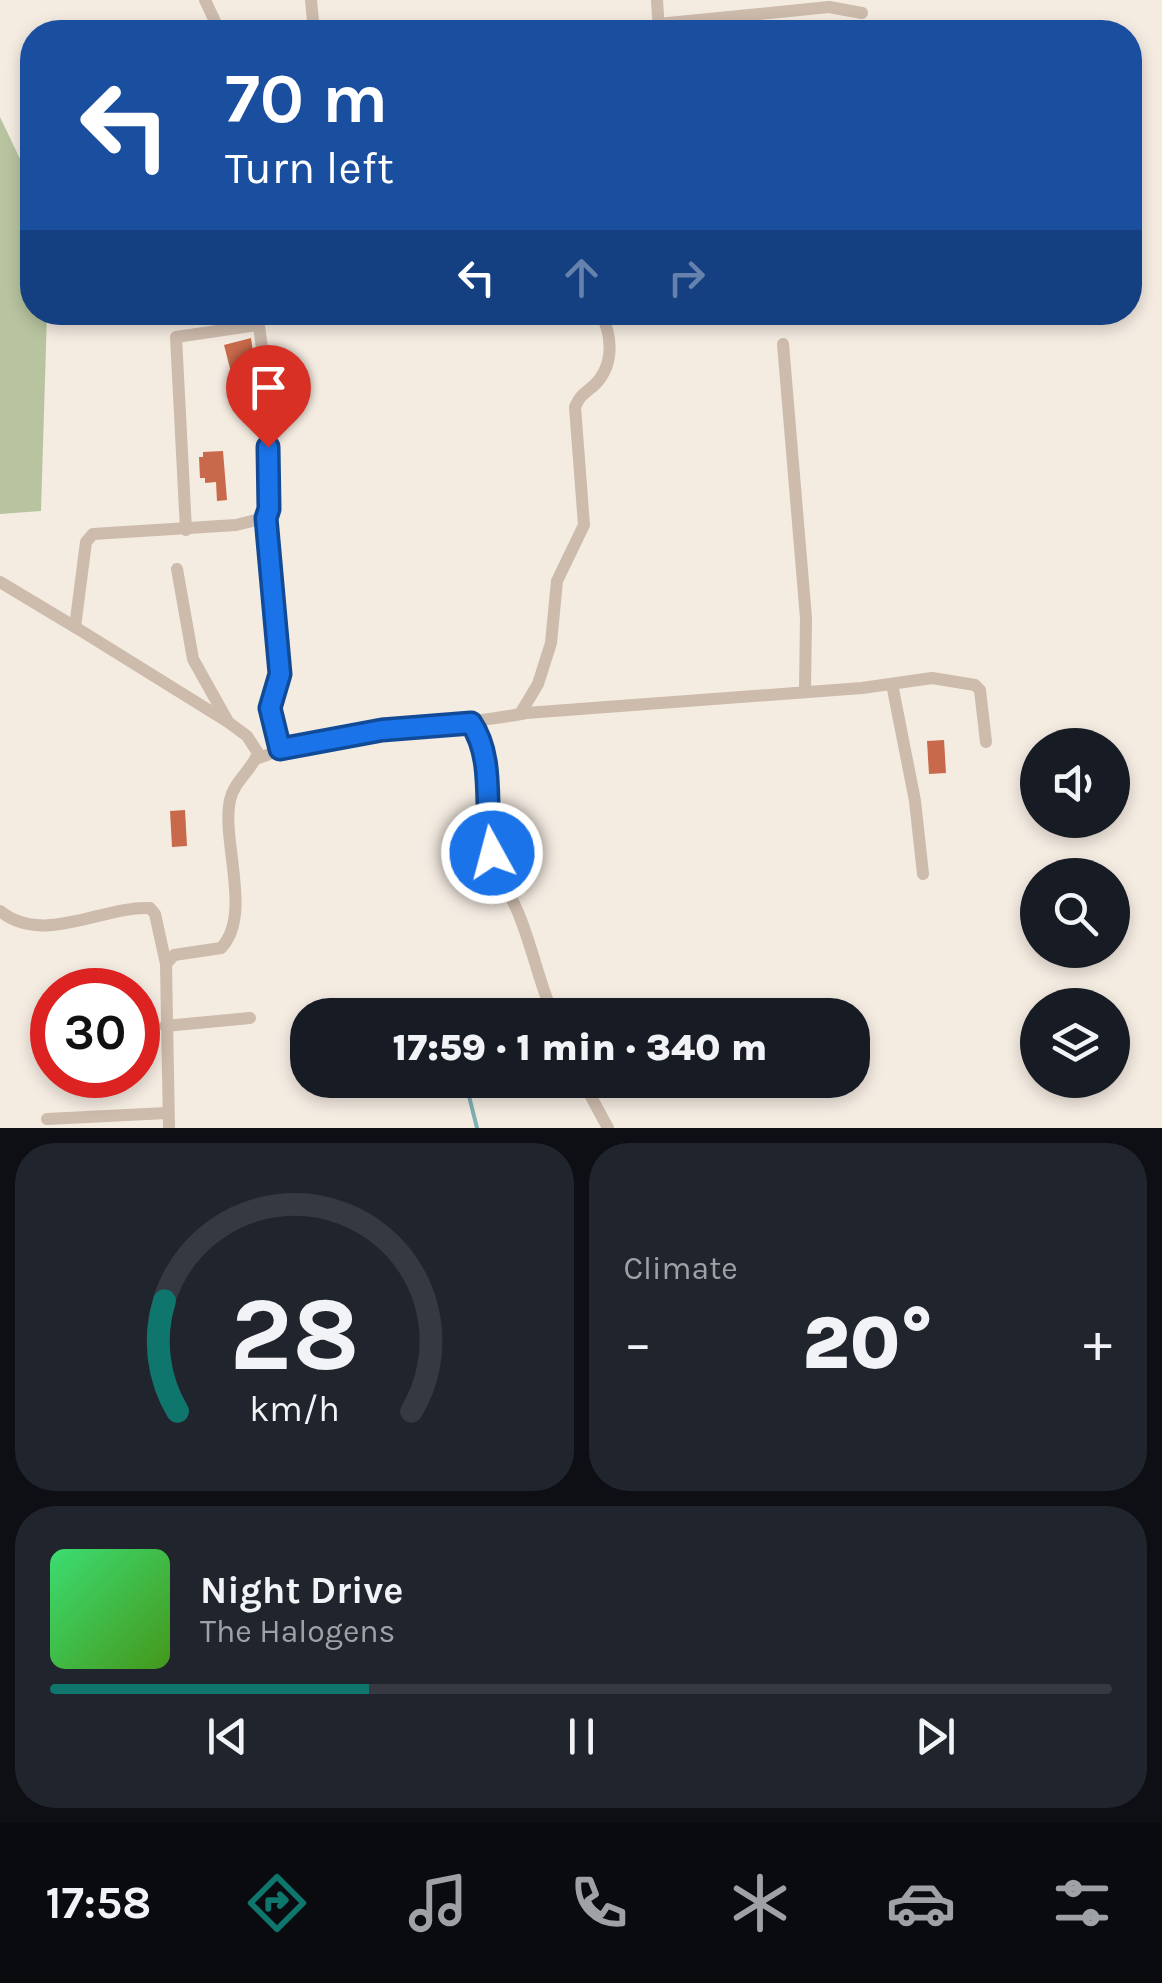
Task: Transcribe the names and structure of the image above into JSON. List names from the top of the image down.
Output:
{
  "page": {
    "turn": ["70 m", "Turn left"],
    "limit": "30",
    "trip": "17:59 · 1 min · 340 m",
    "tile": "Climate",
    "heat": ["−", "20°", "+"],
    "song": ["Night Drive", "The Halogens"],
    "tabs": "17:58",
    "gauge": ["28", "km/h"]
  }
}
